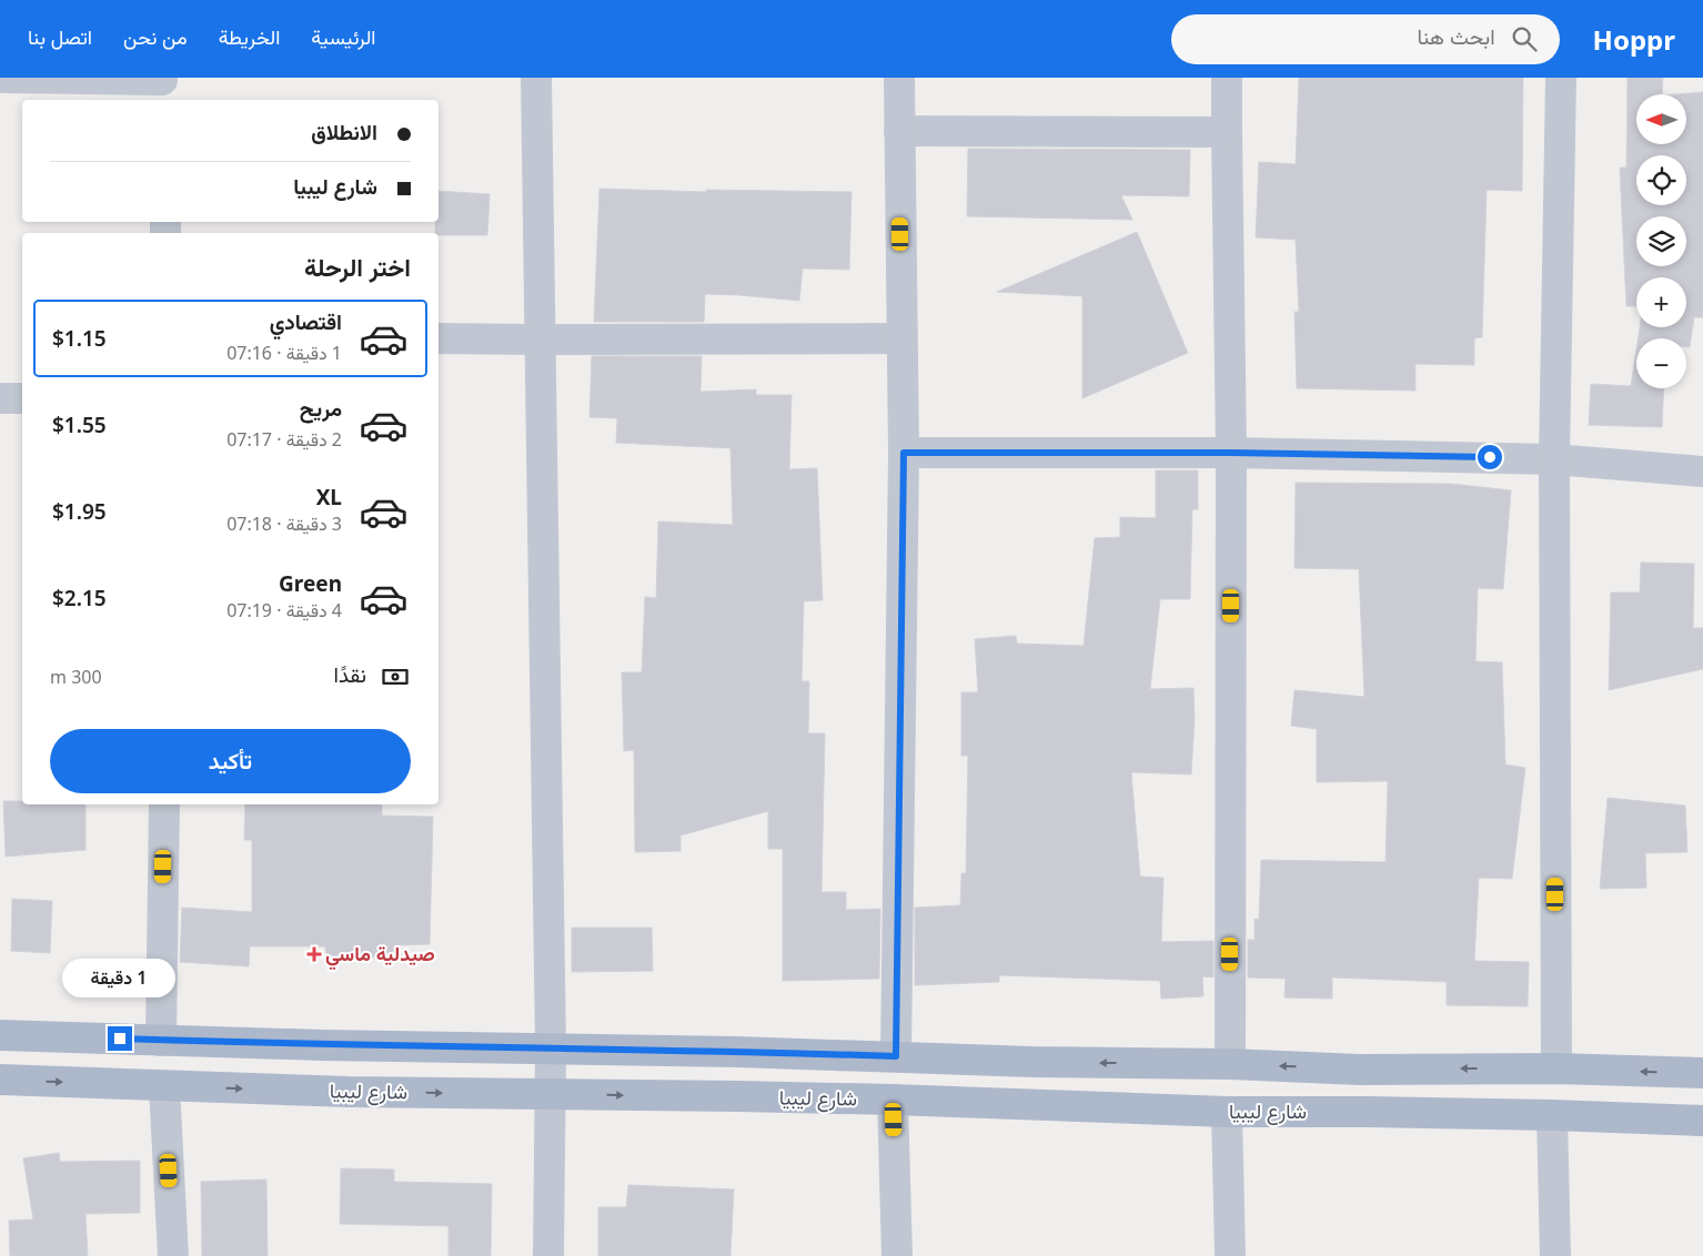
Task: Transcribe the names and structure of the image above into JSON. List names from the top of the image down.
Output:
{
  "streets": {
    "main road": ["شارع ليبيا"]
  },
  "places": {
    "health": ["صيدلية ماسي"]
  },
  "north": "left",
  "page": {
    "header": "Hoppr",
    "search": "ابحث هنا",
    "nav": [
      "الرئيسية",
      "الخريطة",
      "من نحن",
      "اتصل بنا"
    ],
    "map_buttons": ["+", "−"],
    "banner": ["الانطلاق", "شارع ليبيا"],
    "heading": "اختر الرحلة",
    "list": [
      {
        "name": "اقتصادي",
        "note": "1 دقيقة · 07:16",
        "value": "$1.15"
      },
      {
        "name": "مريح",
        "note": "2 دقيقة · 07:17",
        "value": "$1.55"
      },
      {
        "name": "XL",
        "note": "3 دقيقة · 07:18",
        "value": "$1.95"
      },
      {
        "name": "Green",
        "note": "4 دقيقة · 07:19",
        "value": "$2.15"
      }
    ],
    "pay": ["نقدًا", "300 m"],
    "buttons": "تأكيد",
    "bubble": "1 دقيقة"
  }
}
